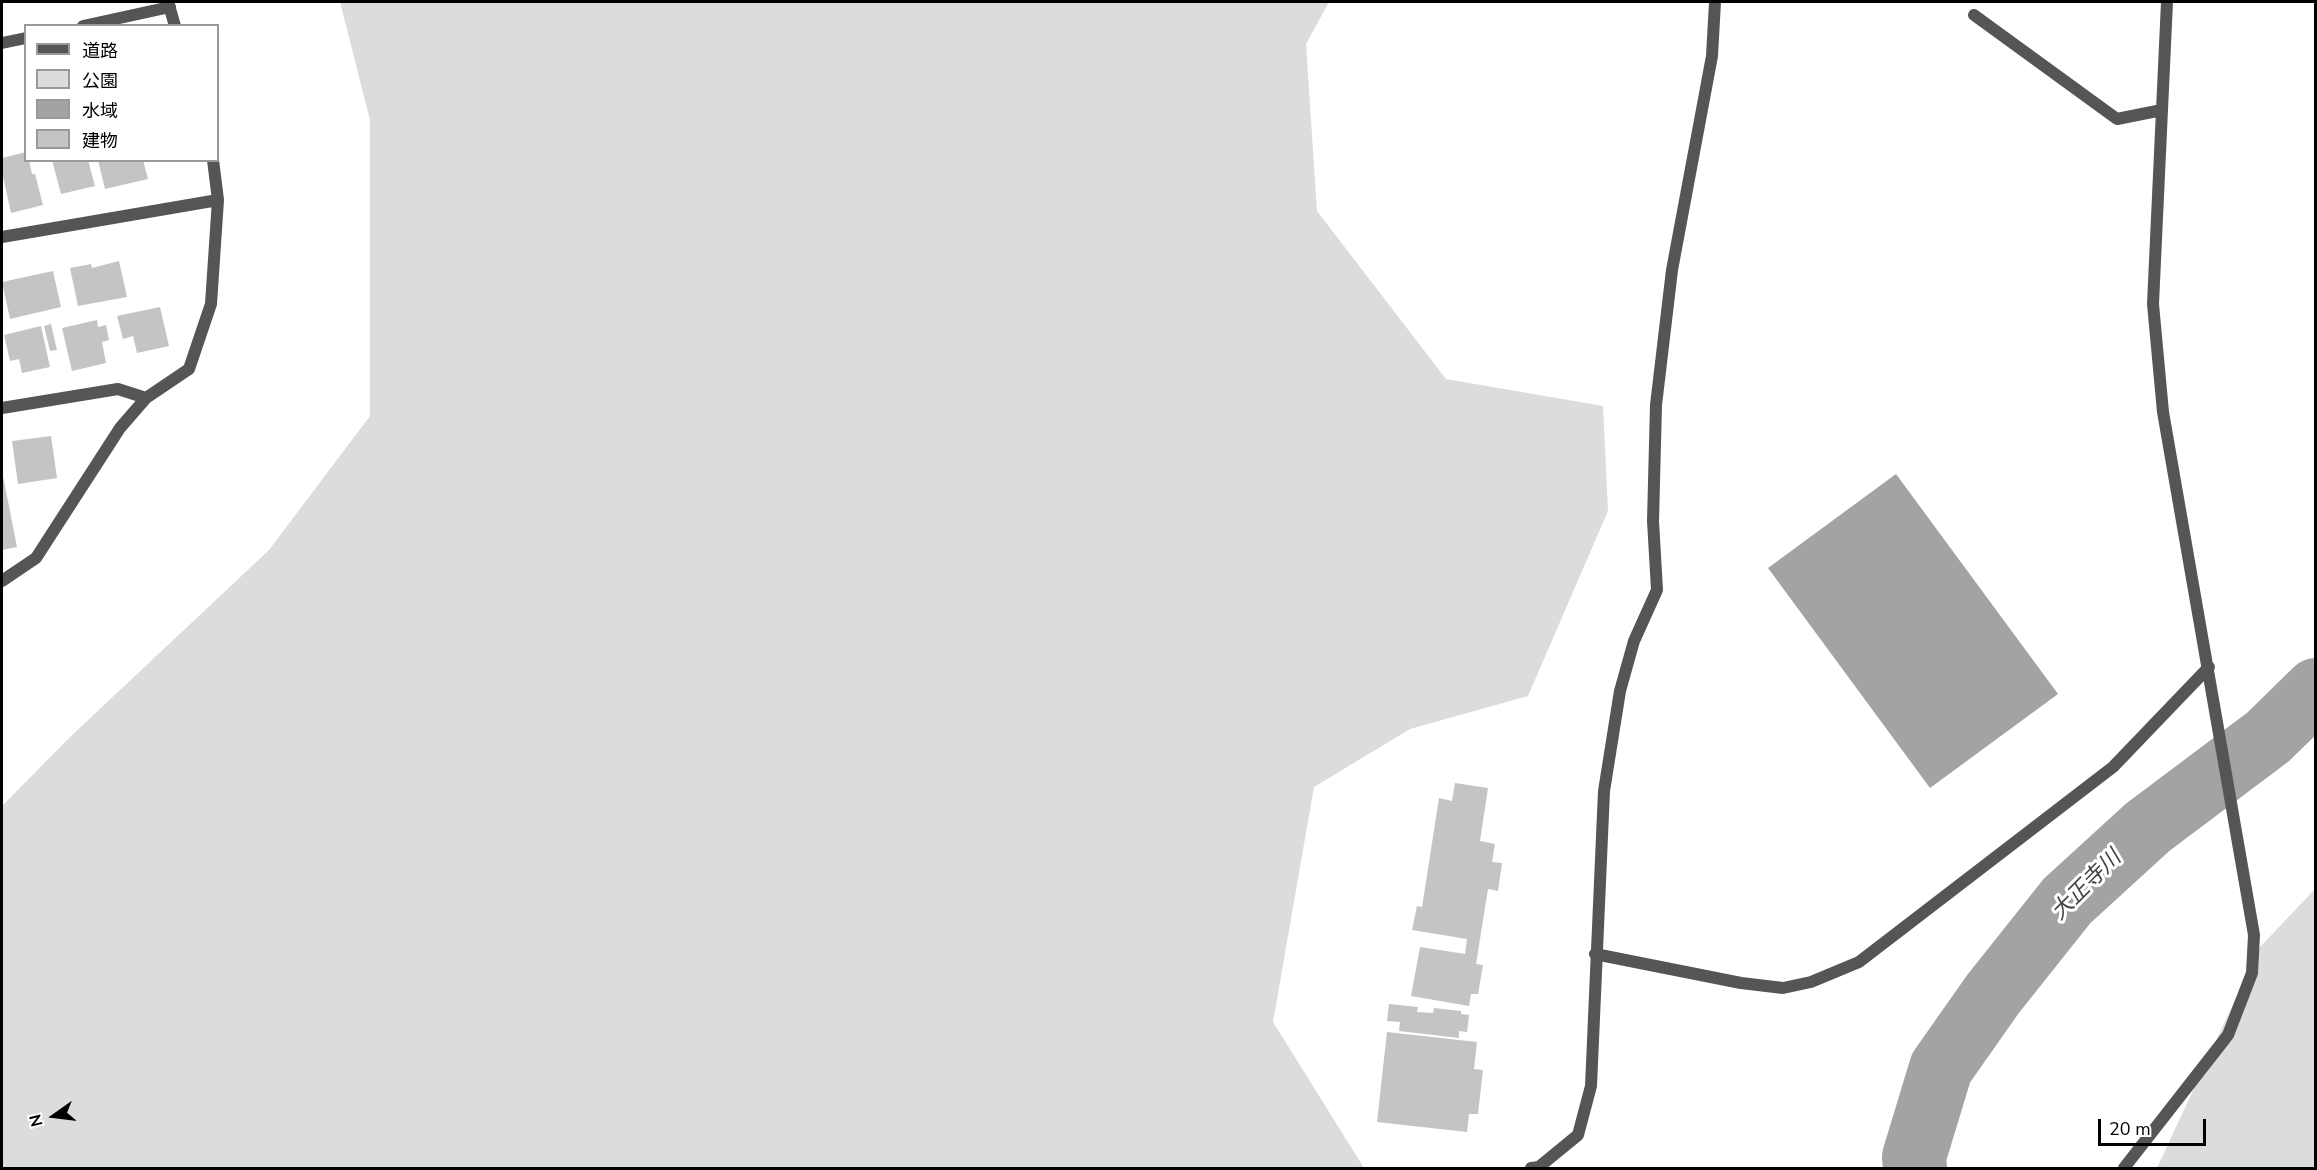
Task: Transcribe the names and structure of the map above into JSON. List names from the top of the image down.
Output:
{
  "water": ["大正寺川"],
  "legend": [
    "道路",
    "公園",
    "水域",
    "建物"
  ],
  "scale_bar": "20 m",
  "north": "left"
}
